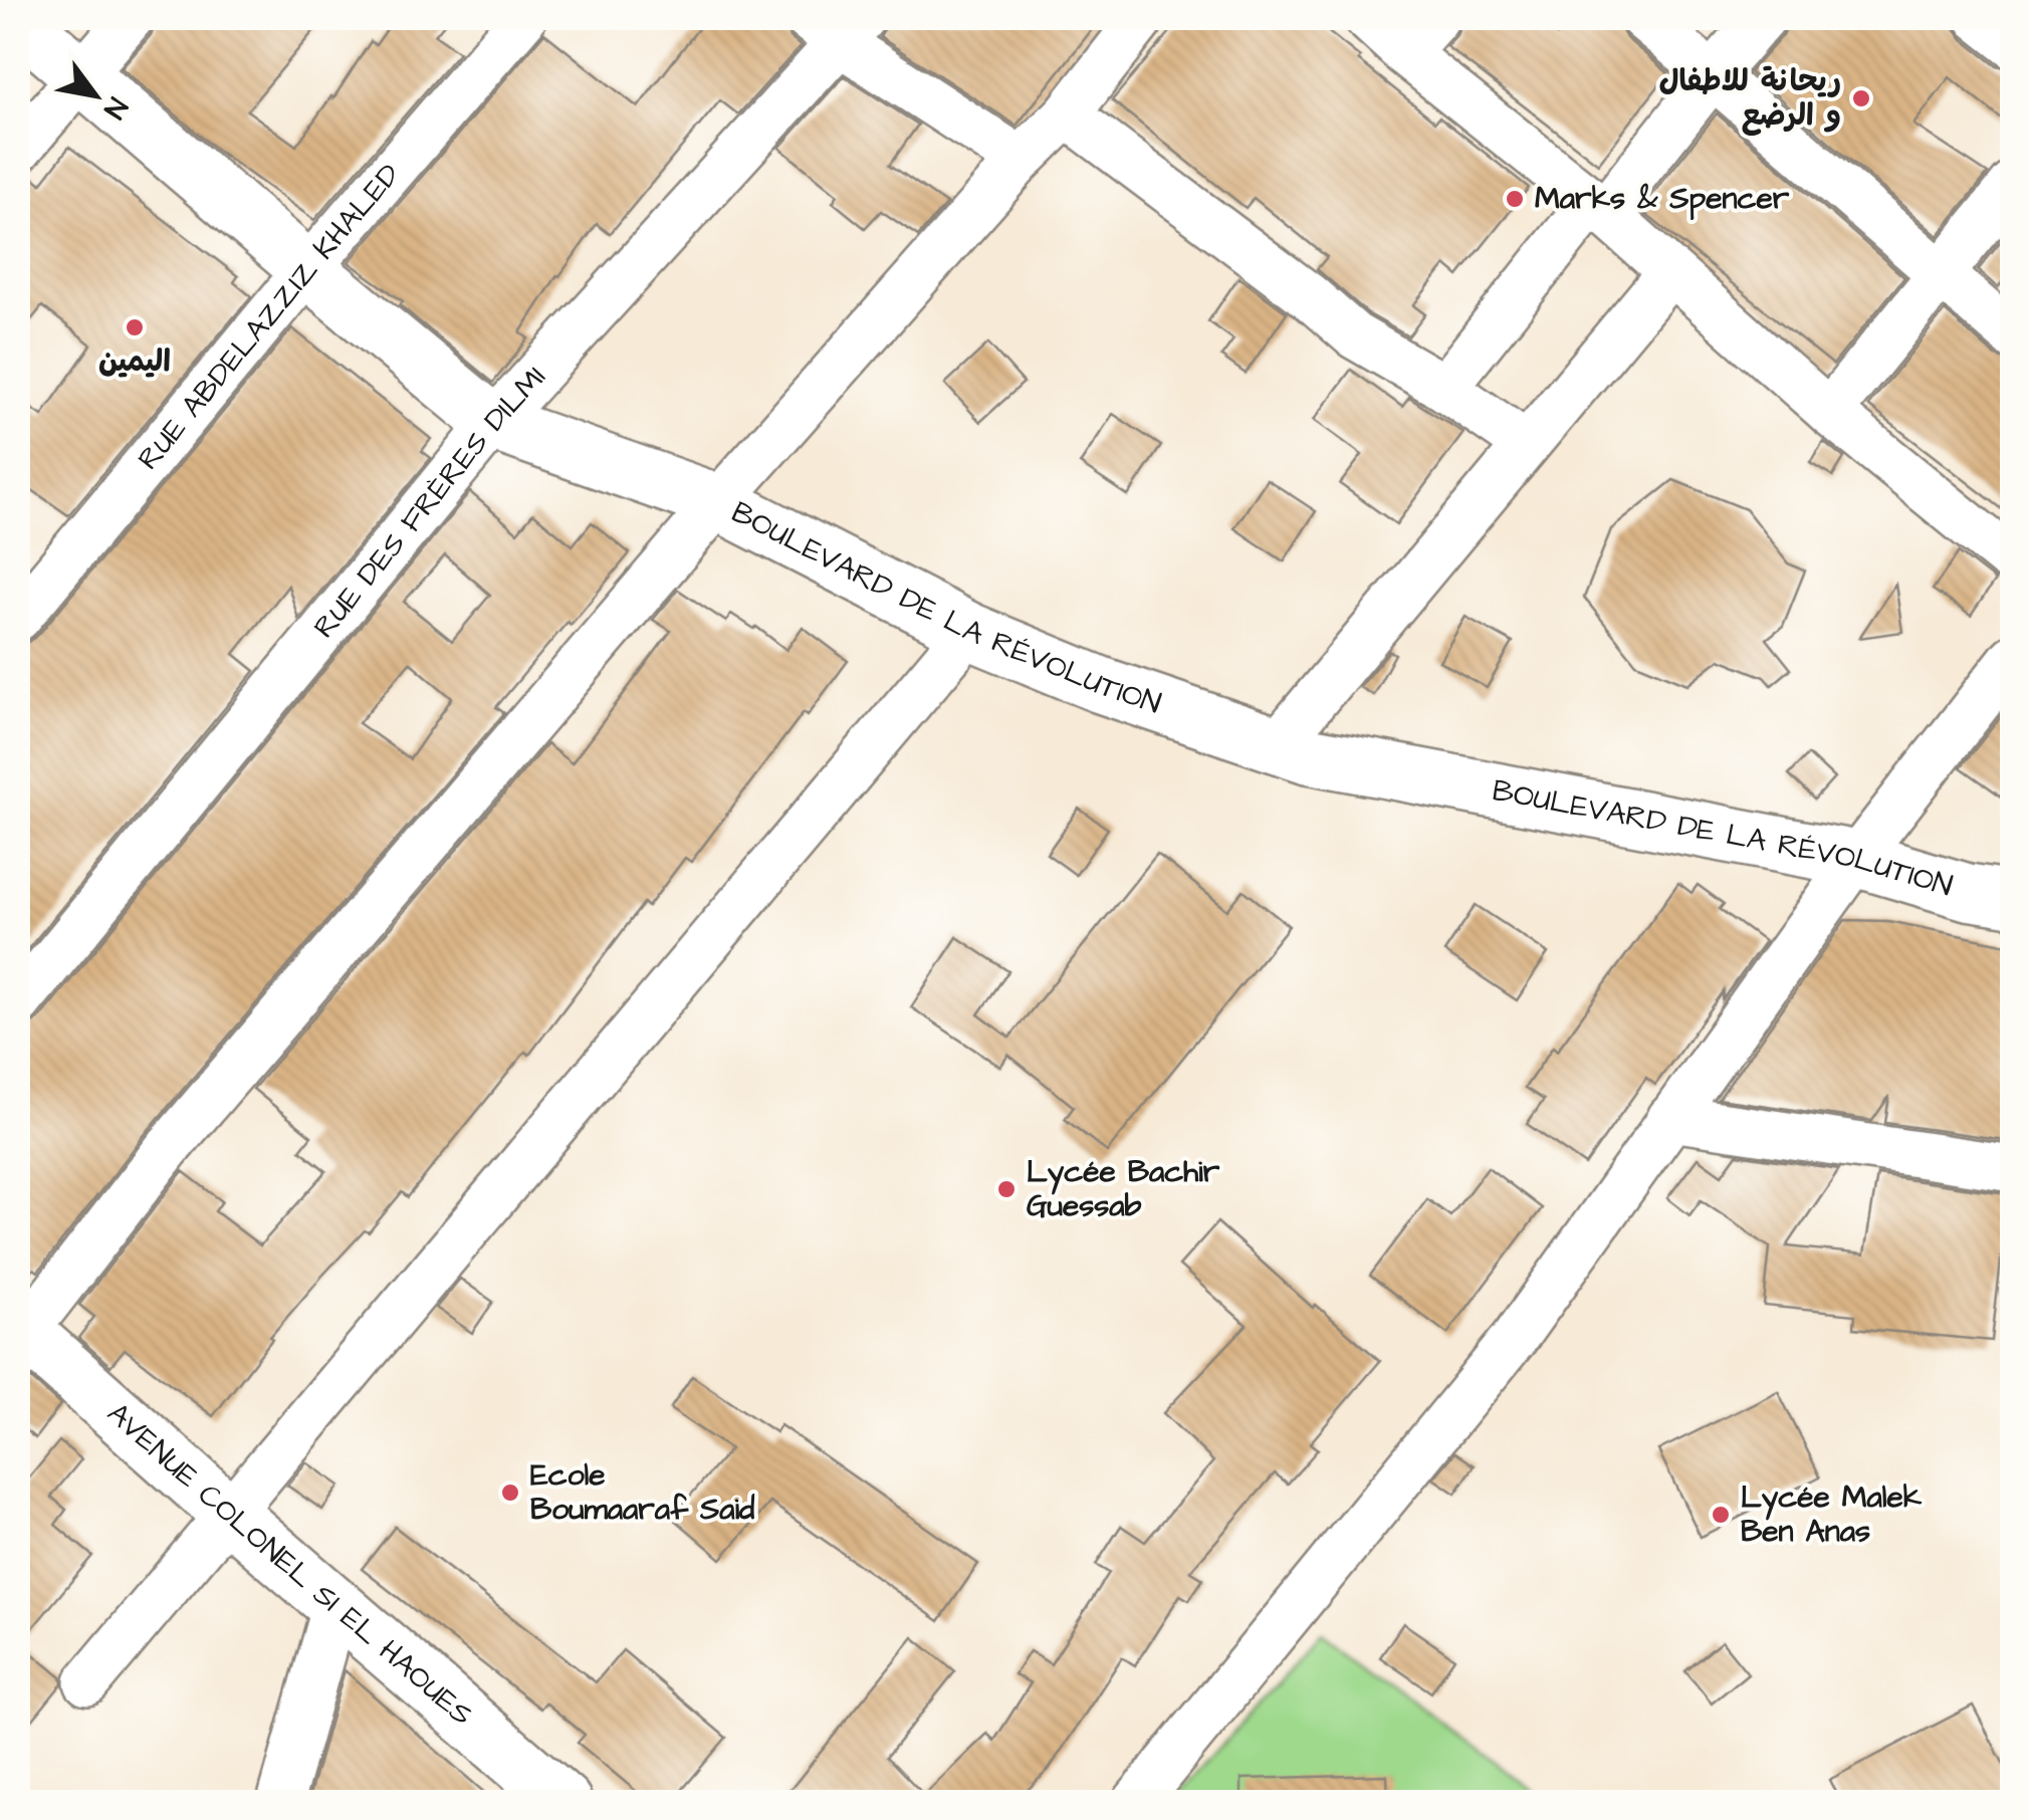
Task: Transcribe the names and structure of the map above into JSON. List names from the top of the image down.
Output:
{
  "streets": {
    "main road": ["BOULEVARD DE LA RÉVOLUTION", "AVENUE COLONEL SI EL HAOUES"],
    "street": ["RUE ABDELAZZIZ KHALED", "RUE DES FRÈRES DILMI"]
  },
  "crossings": [
    ["RUE ABDELAZZIZ KHALED", "BOULEVARD DE LA RÉVOLUTION"],
    ["RUE DES FRÈRES DILMI", "BOULEVARD DE LA RÉVOLUTION"]
  ],
  "places": [
    "ريحانة للاطفال و الرضع",
    "Marks & Spencer",
    "اليمين",
    "Lycée Bachir Guessab",
    "Ecole Boumaaraf Said",
    "Lycée Malek Ben Anas"
  ],
  "north": "bottom right"
}
